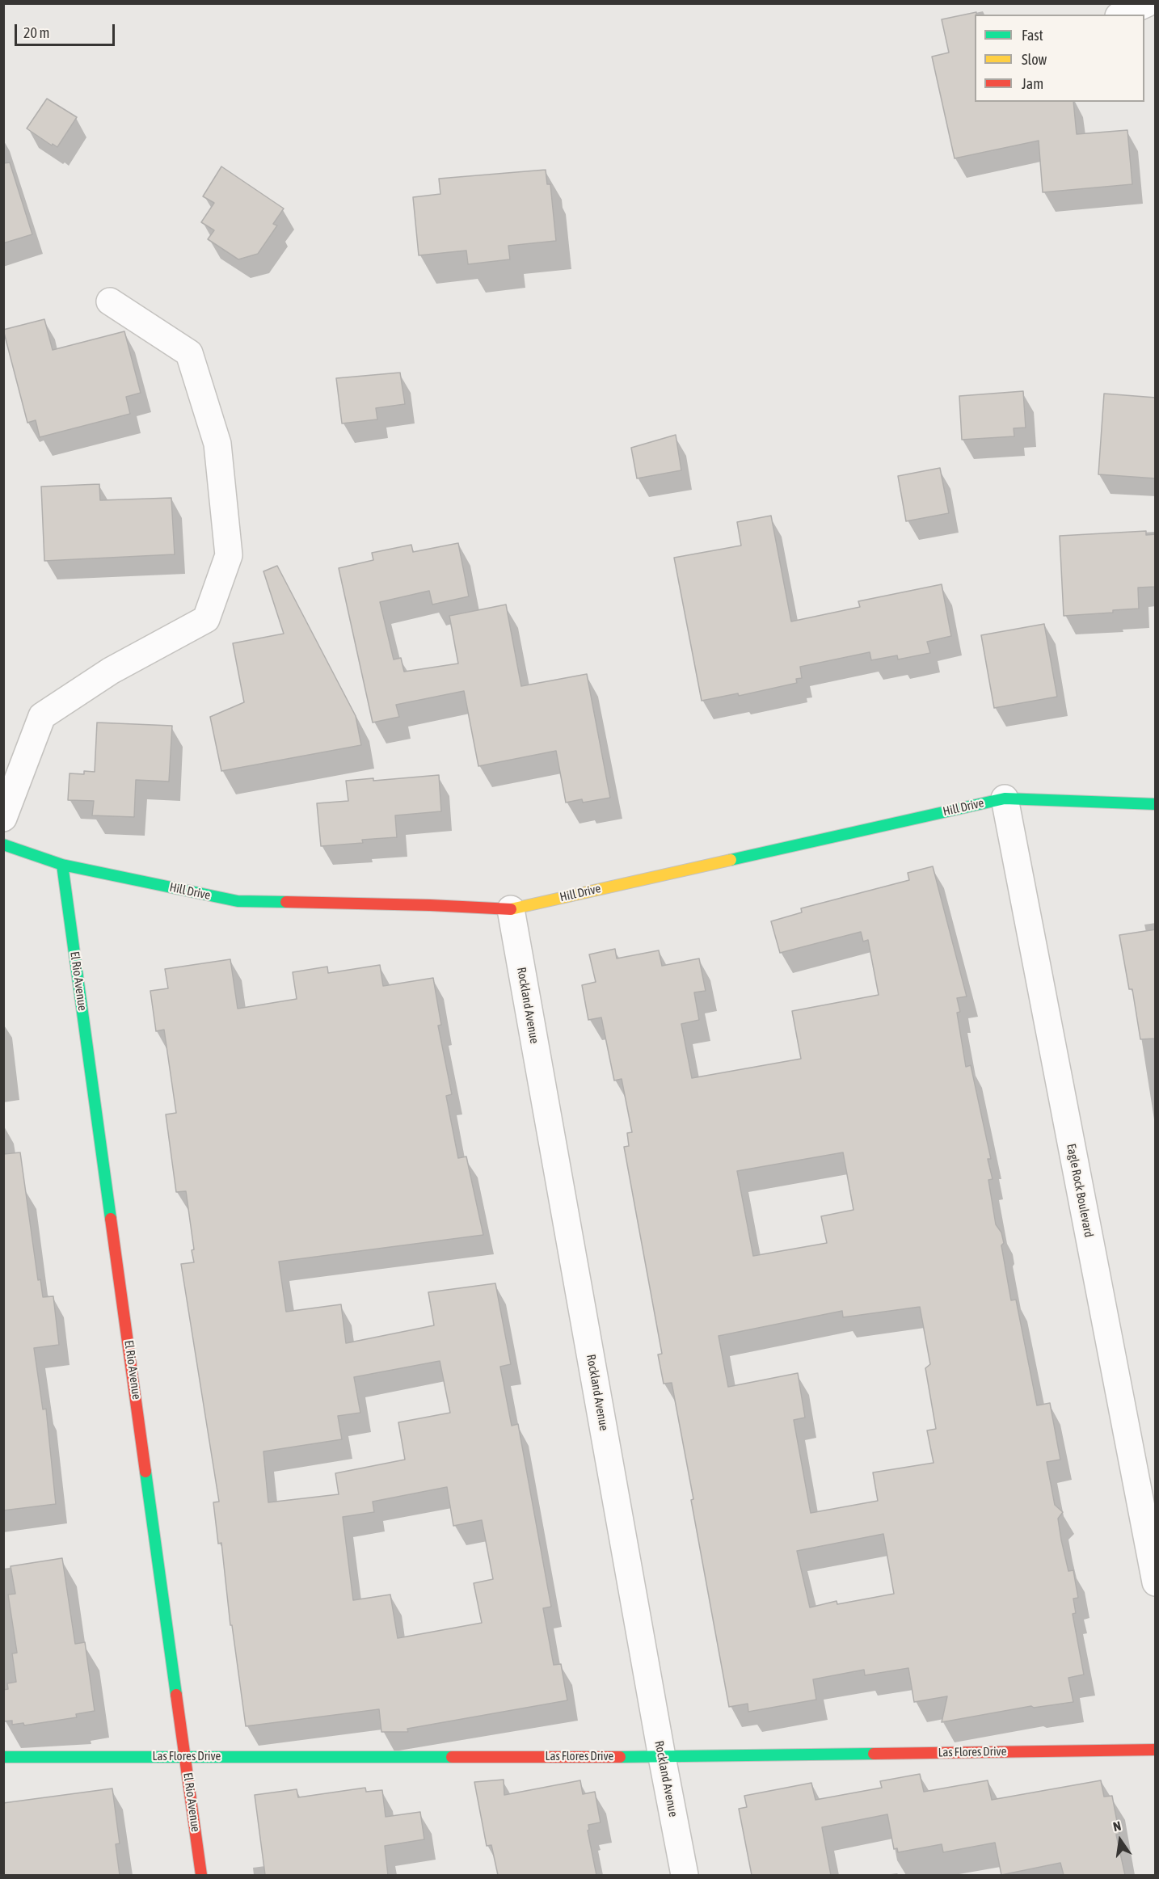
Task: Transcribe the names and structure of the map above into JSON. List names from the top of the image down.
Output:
{
  "streets": {
    "street": [
      "Hill Drive",
      "El Rio Avenue",
      "Rockland Avenue",
      "Eagle Rock Boulevard",
      "Las Flores Drive"
    ]
  },
  "crossings": [
    ["Hill Drive", "El Rio Avenue"],
    ["Hill Drive", "Rockland Avenue"],
    ["Hill Drive", "Eagle Rock Boulevard"],
    ["El Rio Avenue", "Las Flores Drive"],
    ["Rockland Avenue", "Las Flores Drive"]
  ],
  "legend": ["Fast", "Slow", "Jam"],
  "scale_bar": "20 m",
  "north": "top"
}
